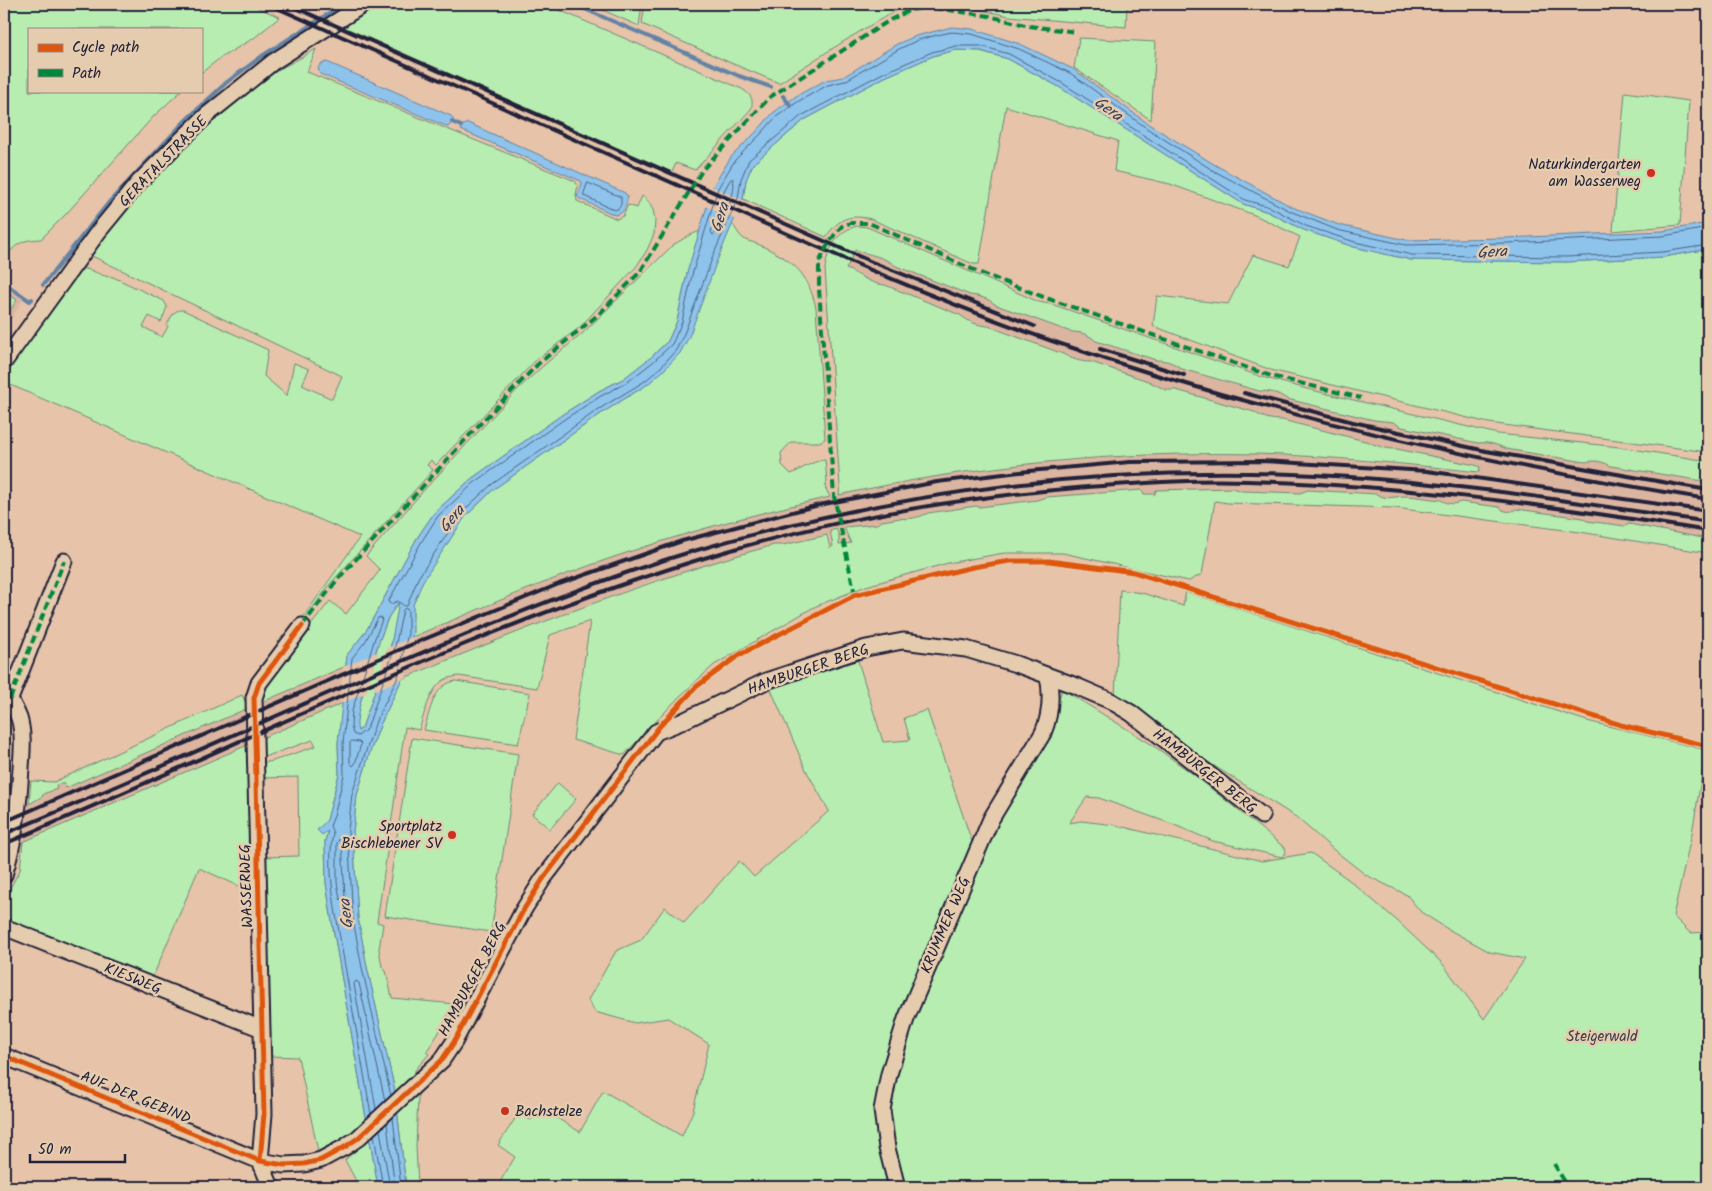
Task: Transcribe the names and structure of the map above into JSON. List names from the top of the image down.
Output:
{
  "streets": {
    "street": [
      "GERATALSTRASSE",
      "HAMBURGER BERG",
      "WASSERWEG",
      "KRUMMER WEG",
      "KIESWEG",
      "AUF DER GEBIND"
    ]
  },
  "crossings": [
    ["HAMBURGER BERG", "WASSERWEG"],
    ["HAMBURGER BERG", "KRUMMER WEG"],
    ["HAMBURGER BERG", "AUF DER GEBIND"],
    ["WASSERWEG", "KIESWEG"],
    ["WASSERWEG", "AUF DER GEBIND"]
  ],
  "water": ["Gera"],
  "parks": ["Steigerwald"],
  "places": ["Naturkindergarten am Wasserweg", "Sportplatz Bischlebener SV", "Bachstelze"],
  "legend": ["Cycle path", "Path"],
  "scale_bar": "50 m"
}
